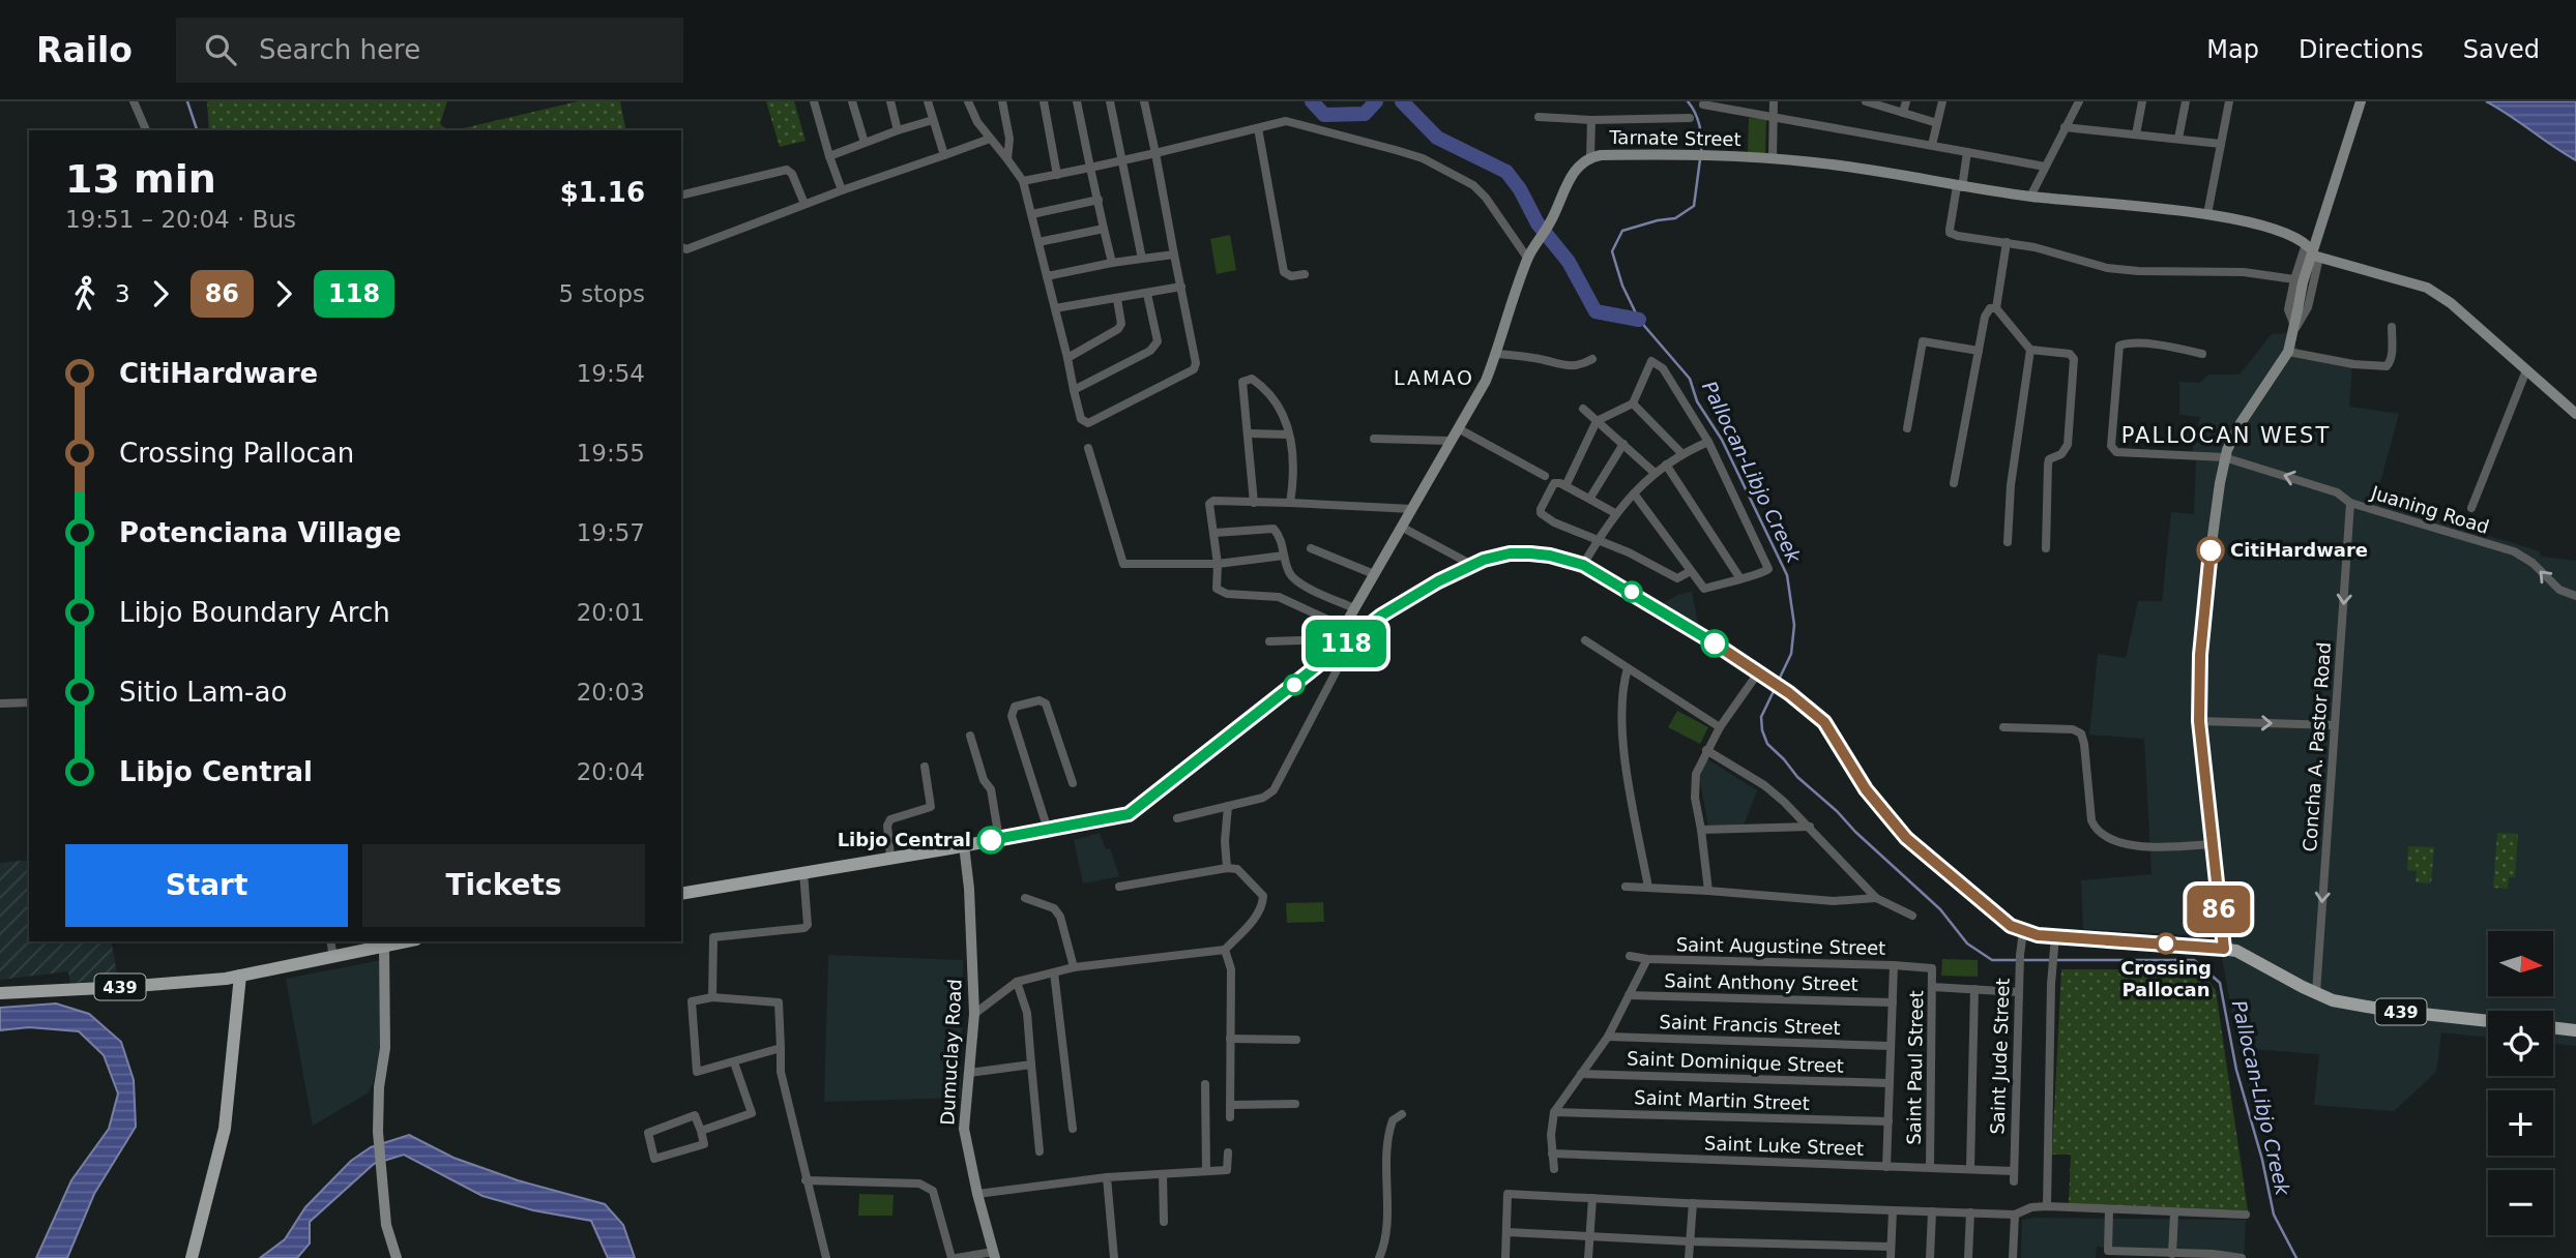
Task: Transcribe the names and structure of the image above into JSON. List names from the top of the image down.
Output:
{
  "streets": {
    "main road": ["439"],
    "street": [
      "Tarnate Street",
      "Juaning Road",
      "Concha A. Pastor Road",
      "Saint Augustine Street",
      "Saint Anthony Street",
      "Saint Francis Street",
      "Dumuclay Road",
      "Saint Jude Street",
      "Saint Dominique Street",
      "Saint Paul Street",
      "Saint Martin Street",
      "Saint Luke Street"
    ]
  },
  "crossings": [
    ["Tarnate Street", "439"],
    ["Juaning Road", "Concha A. Pastor Road"],
    ["Concha A. Pastor Road", "439"],
    ["Saint Augustine Street", "Saint Paul Street"],
    ["439", "Dumuclay Road"],
    ["439", "Saint Jude Street"],
    ["Saint Jude Street", "Saint Luke Street"],
    ["Saint Paul Street", "Saint Luke Street"]
  ],
  "one_way": ["Juaning Road", "Concha A. Pastor Road"],
  "districts": ["LAMAO", "PALLOCAN WEST"],
  "water": ["Pallocan-Libjo Creek"],
  "places": ["CitiHardware", "Libjo Central", "Crossing Pallocan"],
  "lines": ["bus line 86", "bus line 118"],
  "north": "right",
  "page": {
    "header": "Railo",
    "search": "Search here",
    "nav": ["Map", "Directions", "Saved"],
    "on_map": ["86", "118"],
    "heading": ["13 min", "19:51 – 20:04 · Bus", "$1.16"],
    "legs": [
      "3",
      "86",
      "118",
      "5 stops"
    ],
    "list": [
      {
        "name": "CitiHardware",
        "value": "19:54"
      },
      {
        "name": "Crossing Pallocan",
        "value": "19:55"
      },
      {
        "name": "Potenciana Village",
        "value": "19:57"
      },
      {
        "name": "Libjo Boundary Arch",
        "value": "20:01"
      },
      {
        "name": "Sitio Lam-ao",
        "value": "20:03"
      },
      {
        "name": "Libjo Central",
        "value": "20:04"
      }
    ],
    "buttons": ["Start", "Tickets"],
    "map_buttons": ["+", "−"]
  }
}
